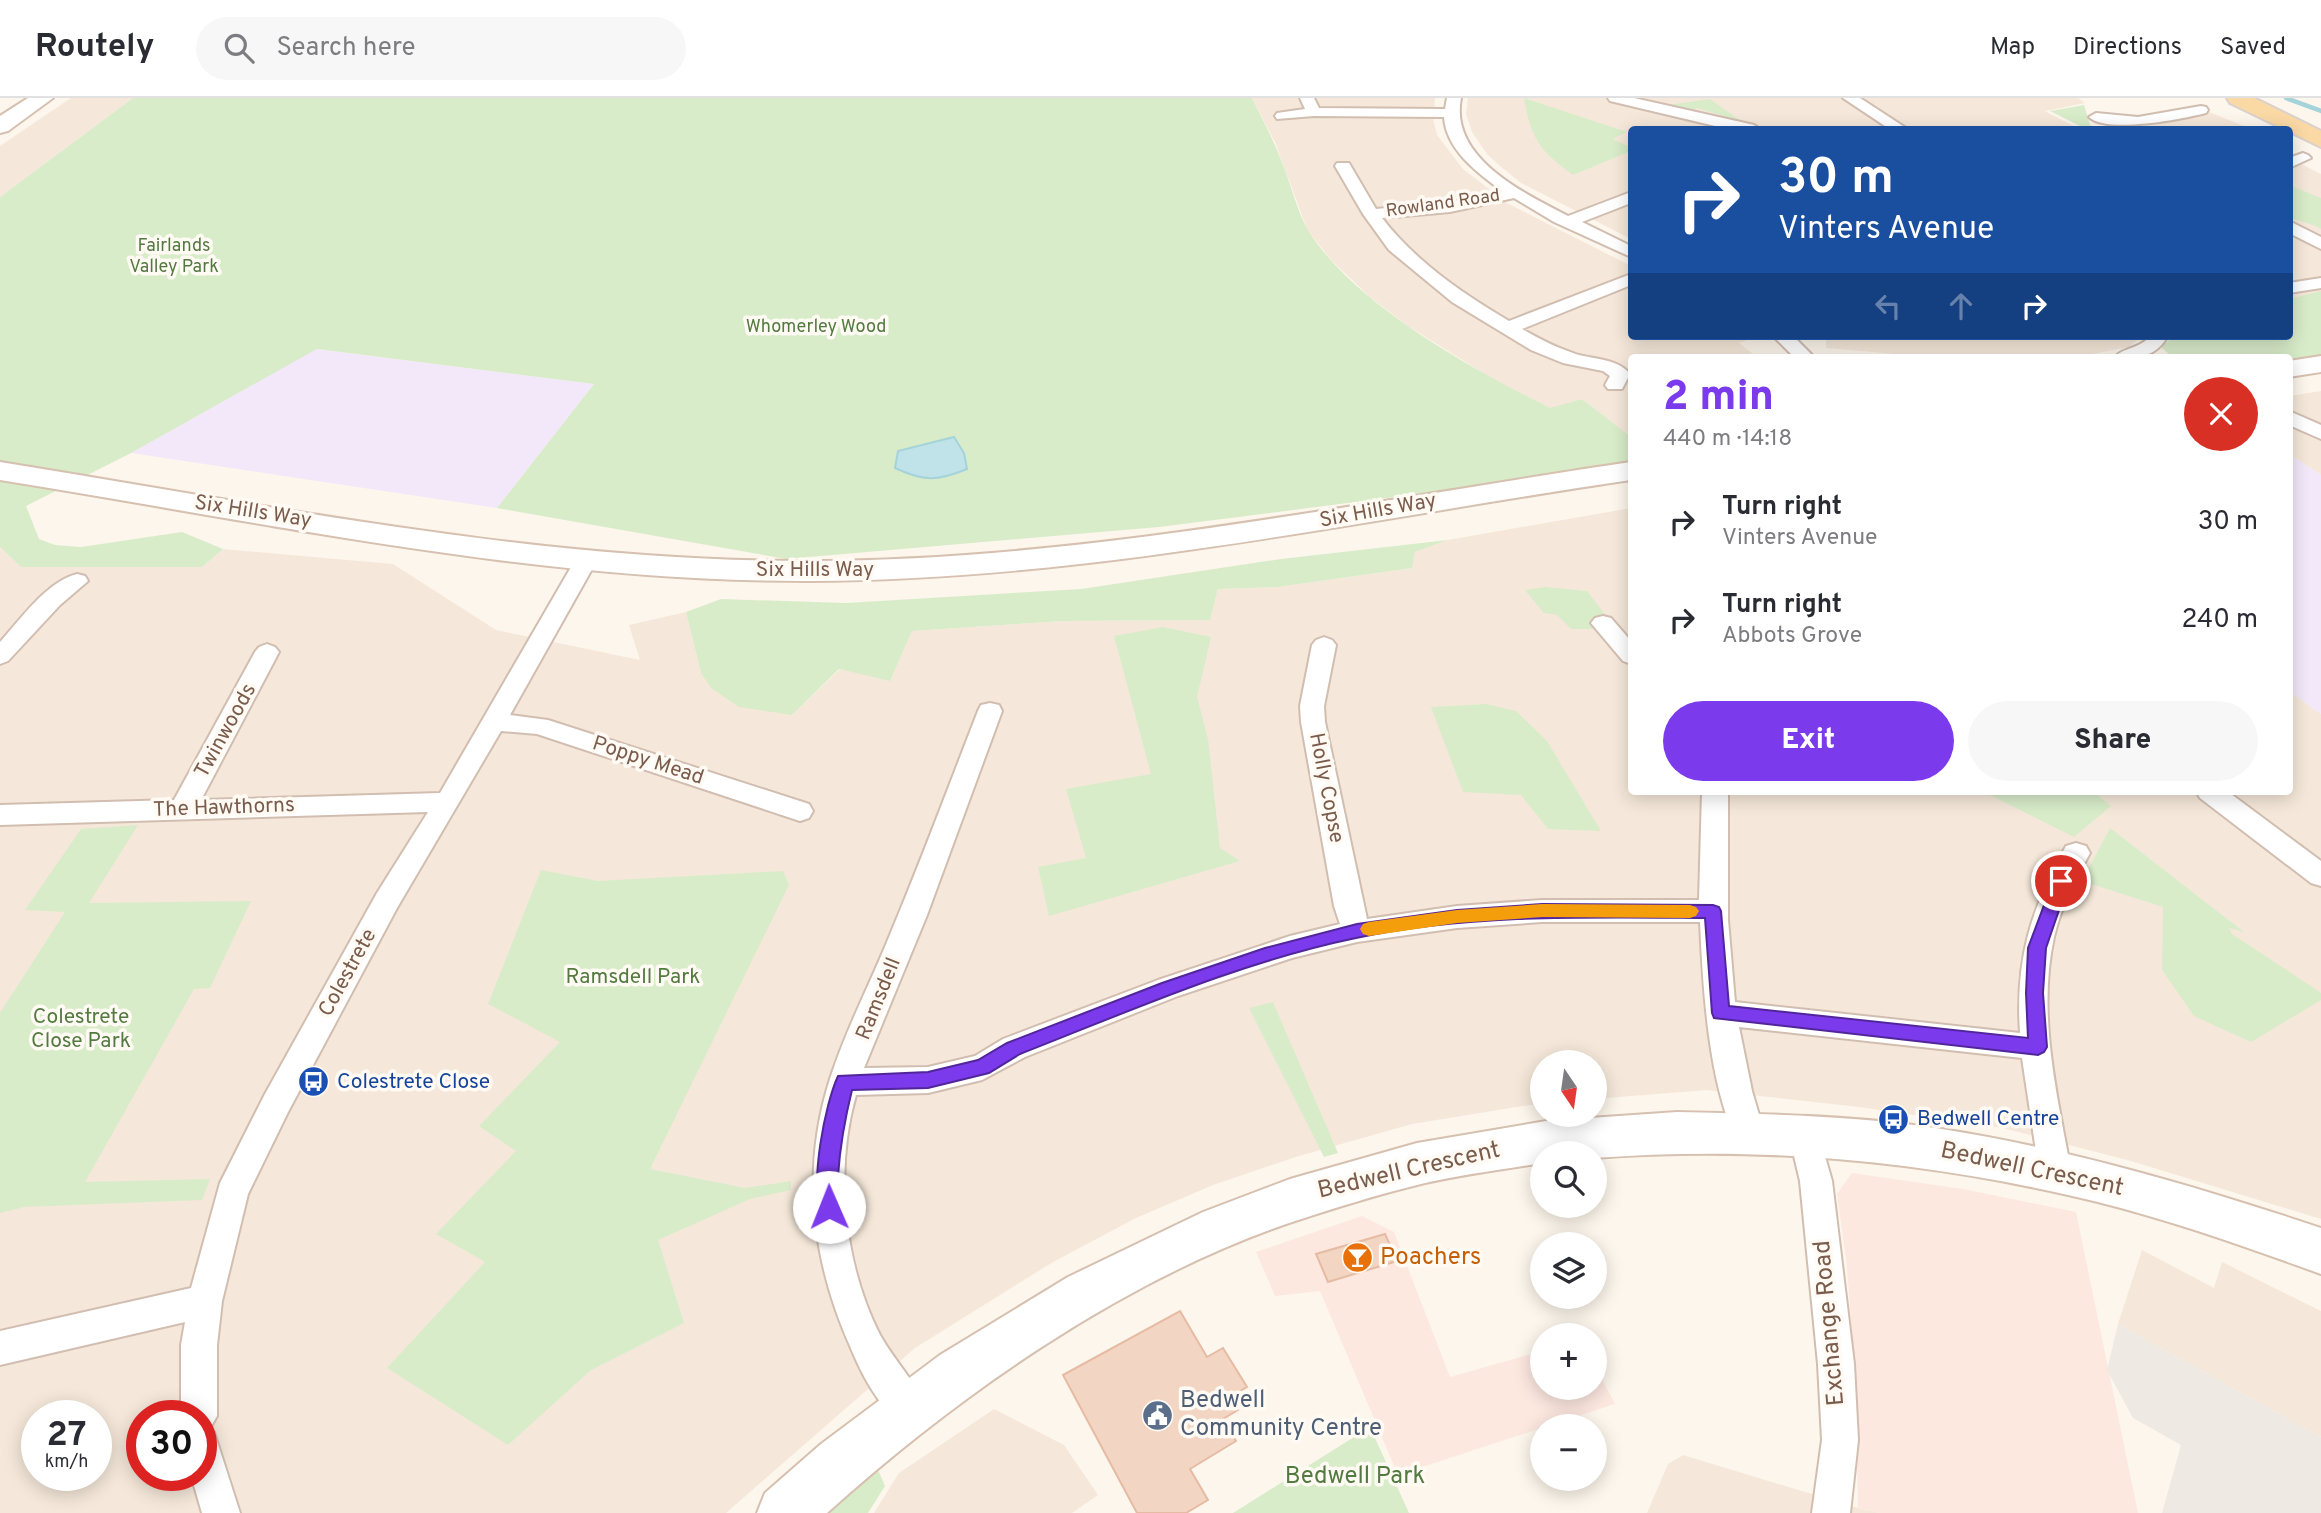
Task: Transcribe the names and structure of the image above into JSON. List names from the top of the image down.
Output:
{
  "streets": {
    "street": [
      "Rowland Road",
      "Six Hills Way",
      "Twinwoods",
      "Poppy Mead",
      "Holly Copse",
      "The Hawthorns",
      "Colestrete",
      "Ramsdell",
      "Bedwell Crescent",
      "Exchange Road"
    ]
  },
  "crossings": [
    ["Six Hills Way", "Colestrete"],
    ["Twinwoods", "The Hawthorns"],
    ["Poppy Mead", "Colestrete"],
    ["The Hawthorns", "Colestrete"],
    ["Ramsdell", "Bedwell Crescent"],
    ["Bedwell Crescent", "Exchange Road"]
  ],
  "parks": [
    "Fairlands Valley Park",
    "Whomerley Wood",
    "Ramsdell Park",
    "Colestrete Close Park",
    "Bedwell Park"
  ],
  "places": {
    "bus stop": ["Colestrete Close", "Bedwell Centre"],
    "bar": ["Poachers"],
    "public building": ["Bedwell Community Centre"]
  },
  "north": "bottom",
  "page": {
    "header": "Routely",
    "search": "Search here",
    "nav": ["Map", "Directions", "Saved"],
    "turn": ["30 m", "Vinters Avenue"],
    "heading": ["2 min", "440 m · 14:18"],
    "list": [
      {
        "name": "Turn right",
        "note": "Vinters Avenue",
        "value": "30 m"
      },
      {
        "name": "Turn right",
        "note": "Abbots Grove",
        "value": "240 m"
      }
    ],
    "buttons": ["Exit", "Share"],
    "map_buttons": ["+", "−"],
    "speed": "27 km/h",
    "limit": "30"
  }
}
